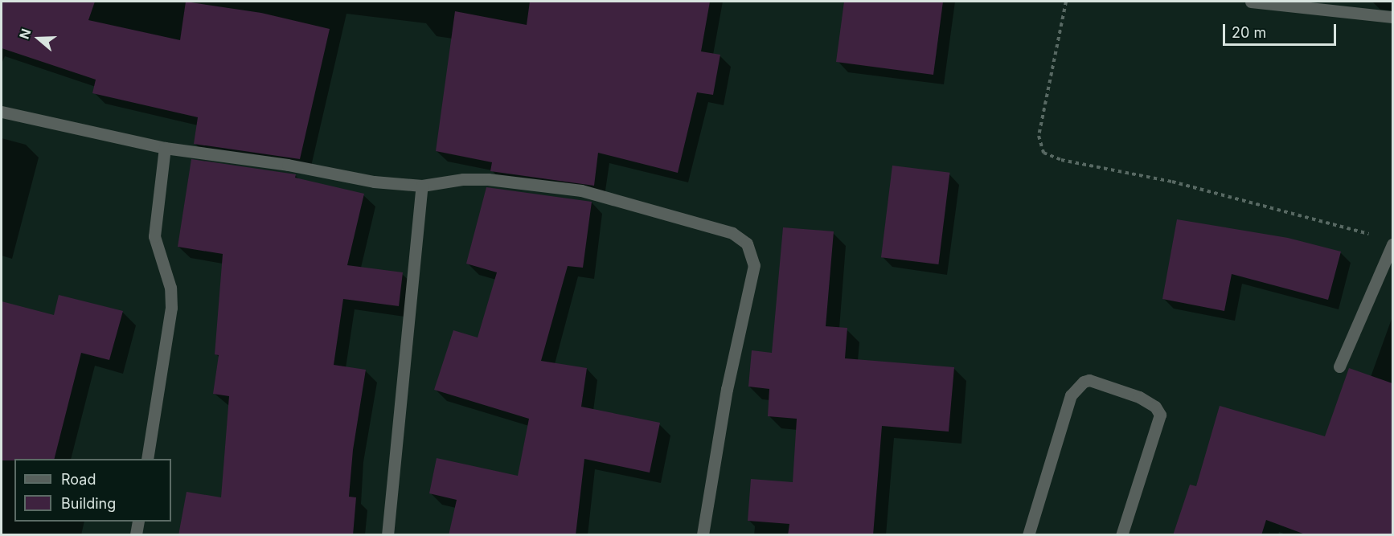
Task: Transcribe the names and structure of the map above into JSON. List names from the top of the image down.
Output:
{
  "legend": ["Road", "Building"],
  "scale_bar": "20 m",
  "north": "left"
}
